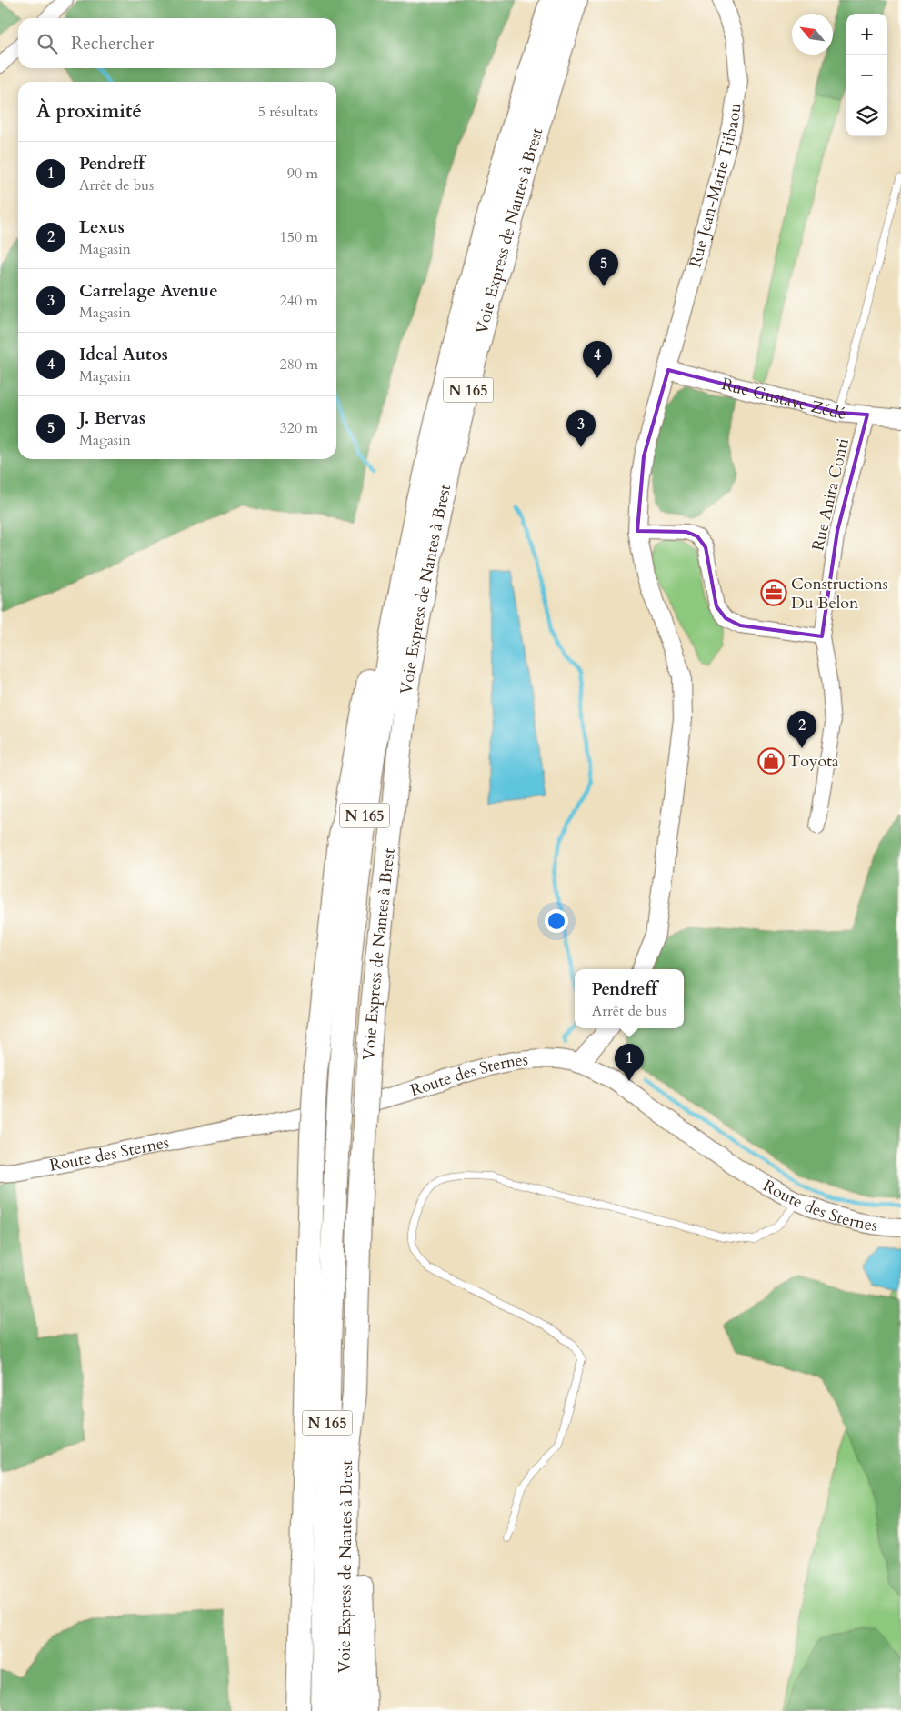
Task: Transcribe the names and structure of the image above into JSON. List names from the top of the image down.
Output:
{
  "streets": {
    "highway": ["Voie Express de Nantes à Brest", "N 165"],
    "street": [
      "Rue Jean-Marie Tjibaou",
      "Rue Gustave Zédé",
      "Rue Anita Conti",
      "Route des Sternes"
    ]
  },
  "crossings": [
    ["Rue Jean-Marie Tjibaou", "Rue Gustave Zédé"],
    ["Rue Gustave Zédé", "Rue Anita Conti"]
  ],
  "places": {
    "office": ["Constructions Du Belon"],
    "shop": ["Toyota"]
  },
  "north": "top left",
  "page": {
    "map_buttons": ["+", "−"],
    "search": "Rechercher",
    "heading": ["À proximité", "5 résultats"],
    "list": [
      {
        "mark": "1",
        "name": "Pendreff",
        "note": "Arrêt de bus",
        "value": "90 m"
      },
      {
        "mark": "2",
        "name": "Lexus",
        "note": "Magasin",
        "value": "150 m"
      },
      {
        "mark": "3",
        "name": "Carrelage Avenue",
        "note": "Magasin",
        "value": "240 m"
      },
      {
        "mark": "4",
        "name": "Ideal Autos",
        "note": "Magasin",
        "value": "280 m"
      },
      {
        "mark": "5",
        "name": "J. Bervas",
        "note": "Magasin",
        "value": "320 m"
      }
    ],
    "pins": [
      "5",
      "4",
      "3",
      "2",
      "1"
    ],
    "popup": ["Pendreff", "Arrêt de bus"]
  }
}
